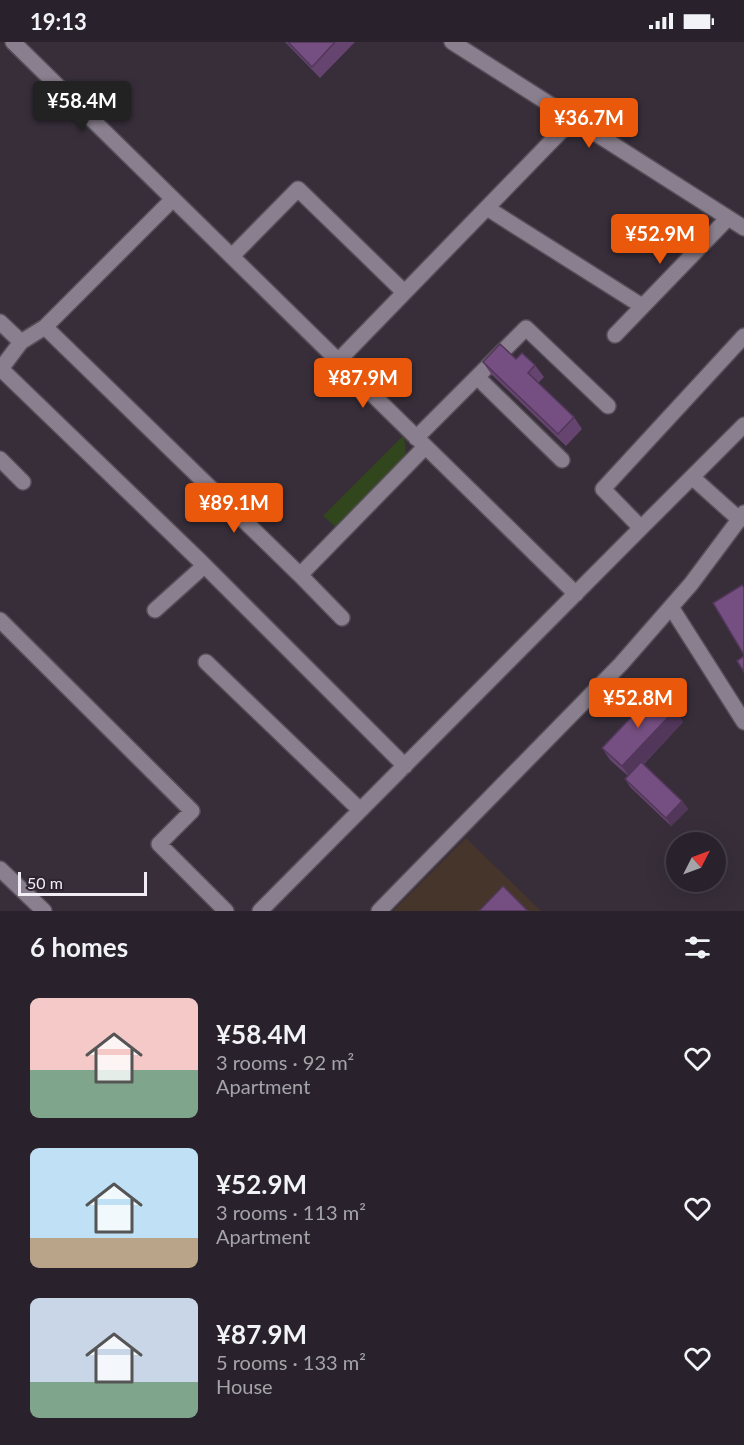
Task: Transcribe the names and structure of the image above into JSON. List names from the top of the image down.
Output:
{
  "scale_bar": "50 m",
  "north": "top right",
  "page": {
    "status": "19:13",
    "price": [
      "¥58.4M",
      "¥36.7M",
      "¥52.9M",
      "¥87.9M",
      "¥89.1M",
      "¥52.8M"
    ],
    "scale": "50 m",
    "heading": "6 homes",
    "list": [
      {
        "name": "¥58.4M",
        "note": "3 rooms · 92 m² · Apartment"
      },
      {
        "name": "¥52.9M",
        "note": "3 rooms · 113 m² · Apartment"
      },
      {
        "name": "¥87.9M",
        "note": "5 rooms · 133 m² · House"
      }
    ]
  }
}
